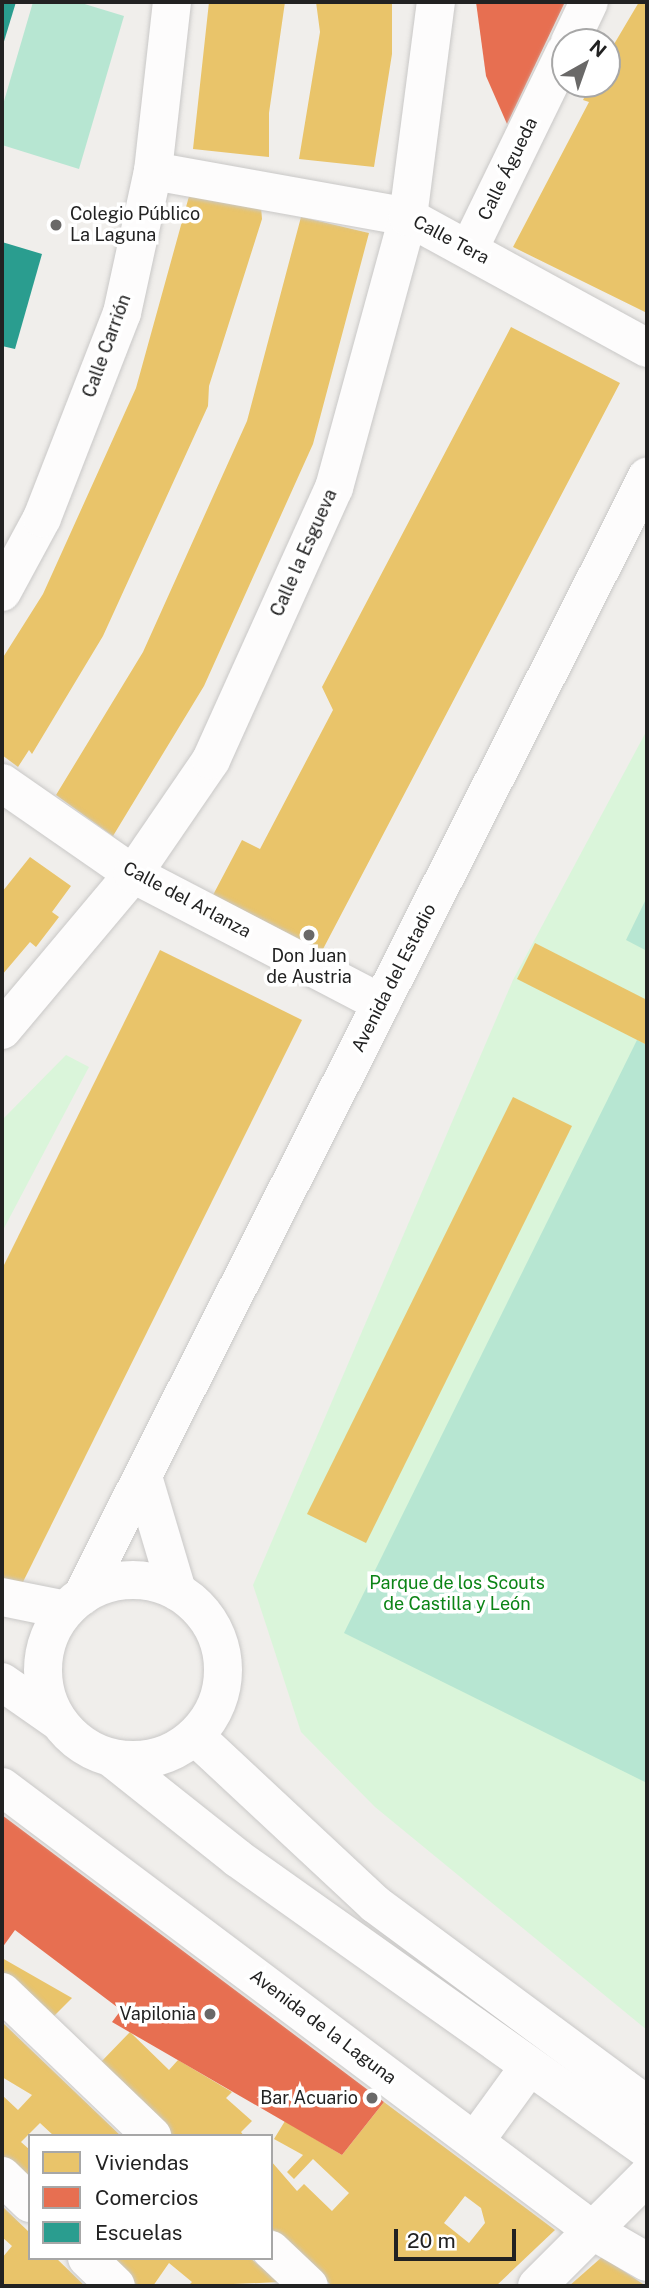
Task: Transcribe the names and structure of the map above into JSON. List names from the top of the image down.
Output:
{
  "streets": {
    "street": [
      "Calle Águeda",
      "Calle Tera",
      "Calle Carrión",
      "Calle la Esgueva",
      "Calle del Arlanza",
      "Avenida del Estadio",
      "Avenida de la Laguna"
    ]
  },
  "crossings": [
    ["Calle Águeda", "Calle Tera"],
    ["Calle Tera", "Calle Carrión"],
    ["Calle Tera", "Calle la Esgueva"],
    ["Calle la Esgueva", "Calle del Arlanza"],
    ["Calle del Arlanza", "Avenida del Estadio"]
  ],
  "parks": ["Parque de los Scouts de Castilla y León"],
  "places": [
    "Colegio Público La Laguna",
    "Don Juan de Austria",
    "Vapilonia",
    "Bar Acuario"
  ],
  "legend": ["Viviendas", "Comercios", "Escuelas"],
  "scale_bar": "20 m",
  "north": "top right"
}
